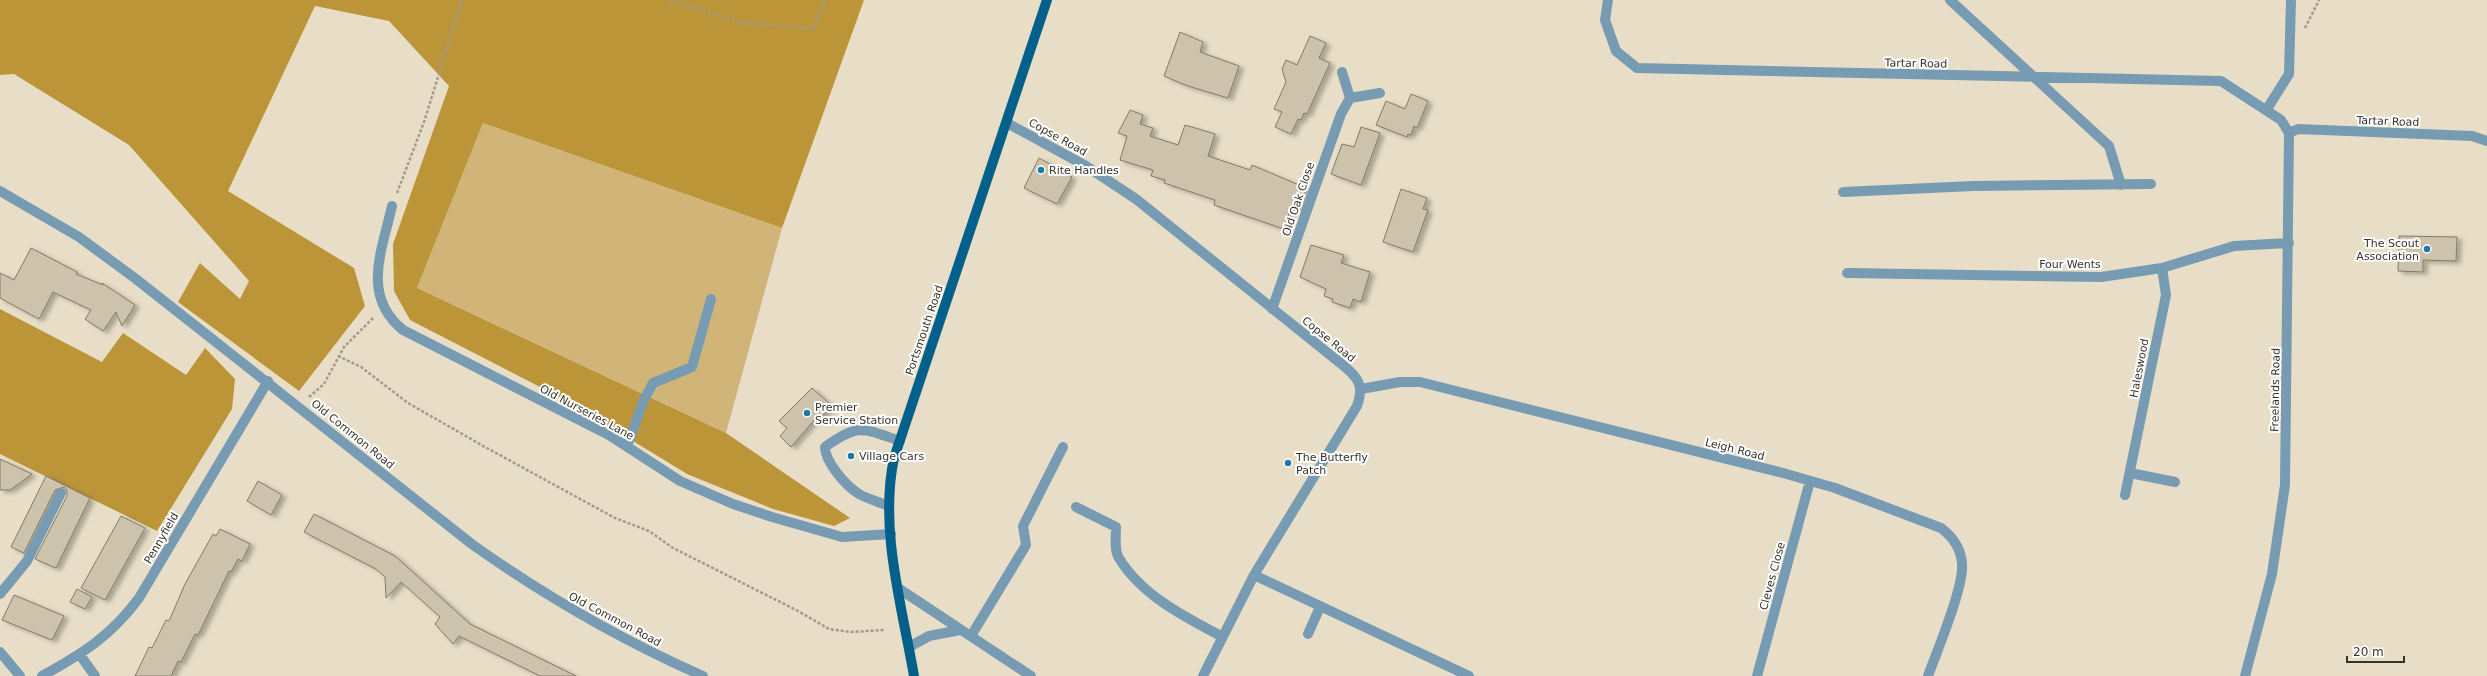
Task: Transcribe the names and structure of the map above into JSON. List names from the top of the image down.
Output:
{
  "streets": {
    "main road": ["Portsmouth Road"],
    "street": [
      "Tartar Road",
      "Copse Road",
      "Old Oak Close",
      "Four Wents",
      "Haleswood",
      "Freelands Road",
      "Old Nurseries Lane",
      "Old Common Road",
      "Leigh Road",
      "Pennyfield",
      "Cleves Close"
    ]
  },
  "crossings": [
    ["Tartar Road", "Freelands Road"],
    ["Copse Road", "Old Oak Close"],
    ["Copse Road", "Portsmouth Road"],
    ["Copse Road", "Leigh Road"],
    ["Four Wents", "Haleswood"],
    ["Four Wents", "Freelands Road"],
    ["Portsmouth Road", "Old Nurseries Lane"],
    ["Old Common Road", "Pennyfield"],
    ["Leigh Road", "Cleves Close"]
  ],
  "places": [
    "Rite Handles",
    "The Scout Association",
    "Premier Service Station",
    "Village Cars",
    "The Butterfly Patch"
  ],
  "scale_bar": "20 m"
}
